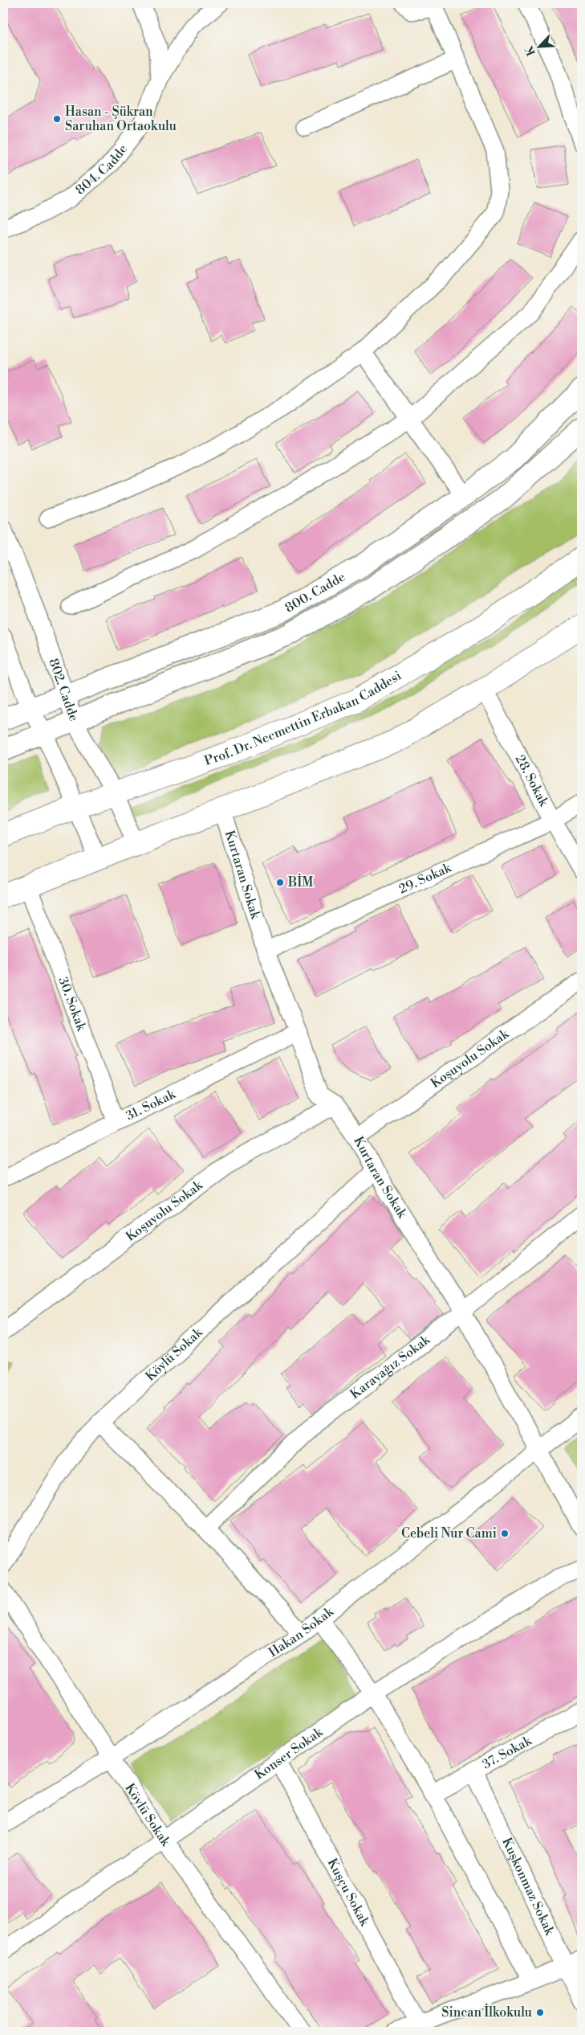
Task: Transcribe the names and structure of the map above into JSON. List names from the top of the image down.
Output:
{
  "streets": {
    "main road": ["Prof. Dr. Necmettin Erbakan Caddesi"],
    "street": [
      "804. Cadde",
      "800. Cadde",
      "802. Cadde",
      "28. Sokak",
      "Kurtaran Sokak",
      "29. Sokak",
      "30. Sokak",
      "Koşuyolu Sokak",
      "31. Sokak",
      "Köylü Sokak",
      "Karayağız Sokak",
      "Hakan Sokak",
      "37. Sokak",
      "Konser Sokak",
      "Kuşkonmaz Sokak",
      "Kuşçu Sokak"
    ]
  },
  "crossings": [
    ["800. Cadde", "802. Cadde"],
    ["802. Cadde", "Prof. Dr. Necmettin Erbakan Caddesi"],
    ["28. Sokak", "29. Sokak"],
    ["Kurtaran Sokak", "29. Sokak"],
    ["Kurtaran Sokak", "Koşuyolu Sokak"],
    ["Kurtaran Sokak", "31. Sokak"],
    ["Kurtaran Sokak", "Köylü Sokak"],
    ["Kurtaran Sokak", "Karayağız Sokak"],
    ["Kurtaran Sokak", "Hakan Sokak"],
    ["30. Sokak", "31. Sokak"],
    ["Köylü Sokak", "Hakan Sokak"],
    ["Köylü Sokak", "Konser Sokak"],
    ["37. Sokak", "Kuşkonmaz Sokak"],
    ["Konser Sokak", "Kuşçu Sokak"]
  ],
  "places": [
    "Hasan - Şükran Saruhan Ortaokulu",
    "BİM",
    "Cebeli Nur Cami",
    "Sincan İlkokulu"
  ],
  "north": "bottom left"
}
